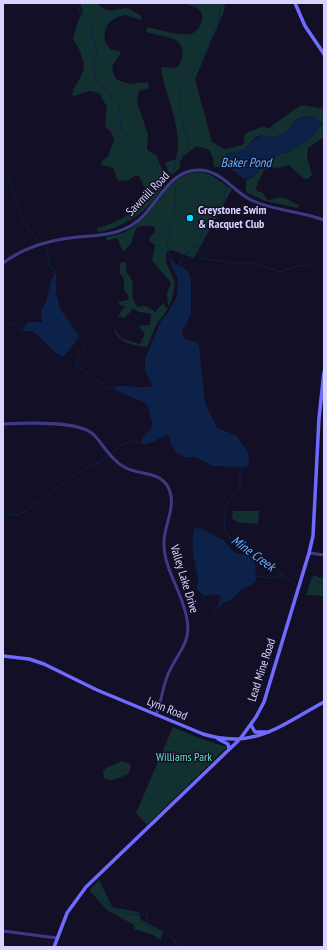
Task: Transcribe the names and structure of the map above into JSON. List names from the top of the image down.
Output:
{
  "streets": {
    "main road": ["Lead Mine Road", "Lynn Road"],
    "street": ["Sawmill Road", "Valley Lake Drive"]
  },
  "crossings": [
    ["Valley Lake Drive", "Lynn Road"],
    ["Lead Mine Road", "Lynn Road"]
  ],
  "water": ["Baker Pond", "Mine Creek"],
  "parks": ["Williams Park"],
  "places": ["Greystone Swim & Racquet Club"]
}
